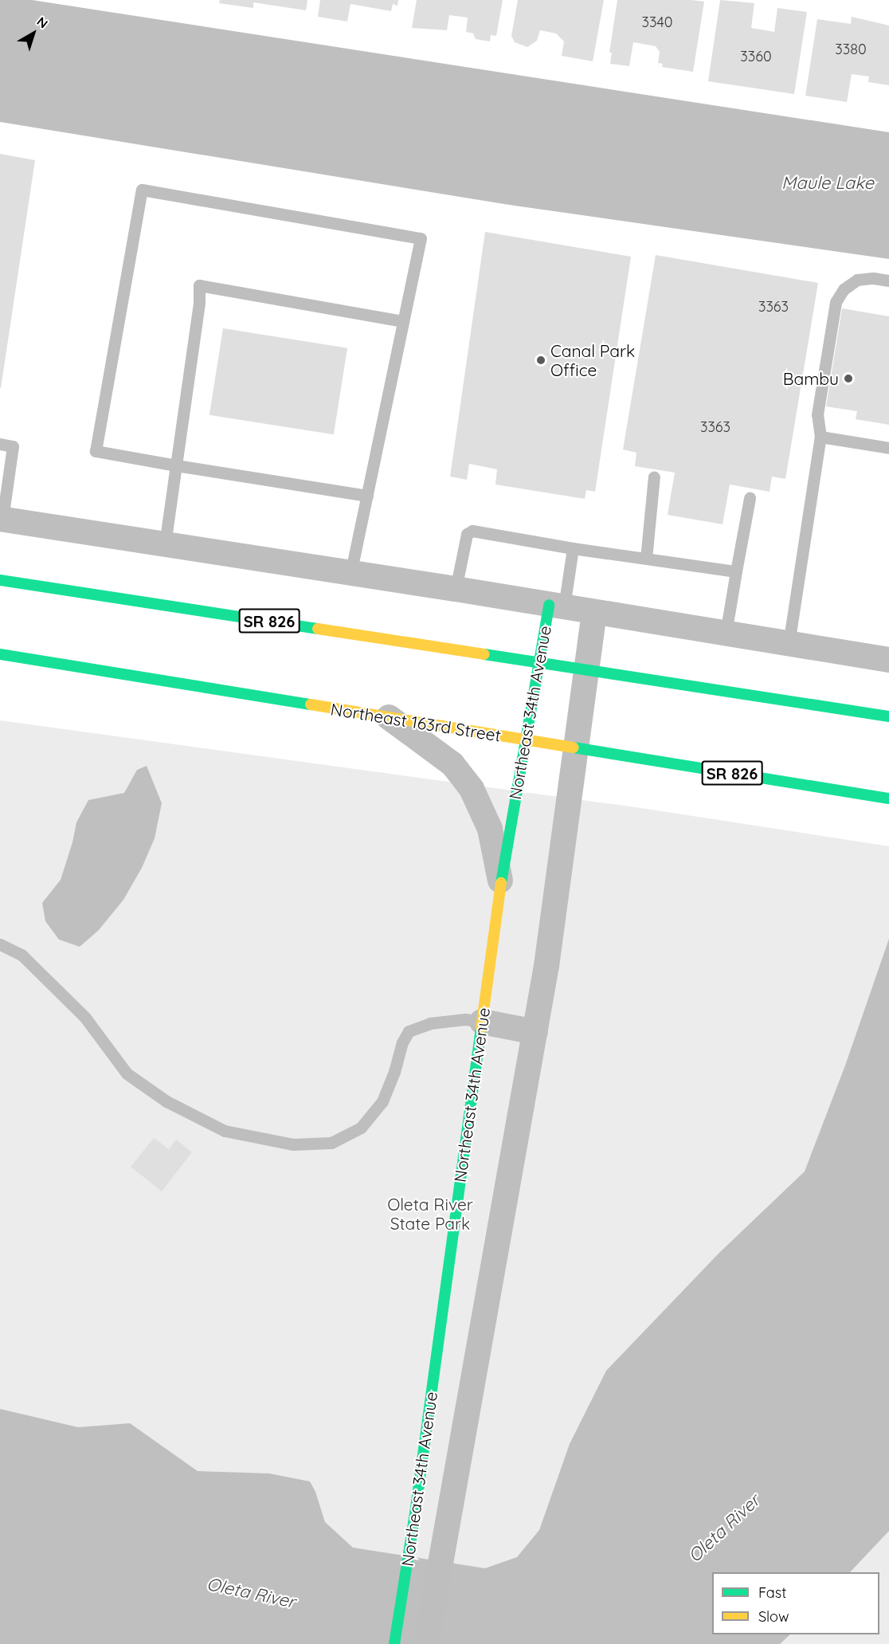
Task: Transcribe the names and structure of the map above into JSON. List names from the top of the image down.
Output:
{
  "streets": {
    "main road": ["SR 826", "Northeast 34th Avenue", "Northeast 163rd Street"]
  },
  "crossings": [
    ["SR 826", "Northeast 34th Avenue"],
    ["Northeast 34th Avenue", "Northeast 163rd Street"]
  ],
  "water": ["Maule Lake", "Oleta River"],
  "parks": ["Oleta River State Park"],
  "places": ["Canal Park Office", "Bambu"],
  "house_numbers": [
    "3340",
    "3380",
    "3360",
    "3363",
    "3363"
  ],
  "legend": ["Fast", "Slow"],
  "north": "top right"
}
